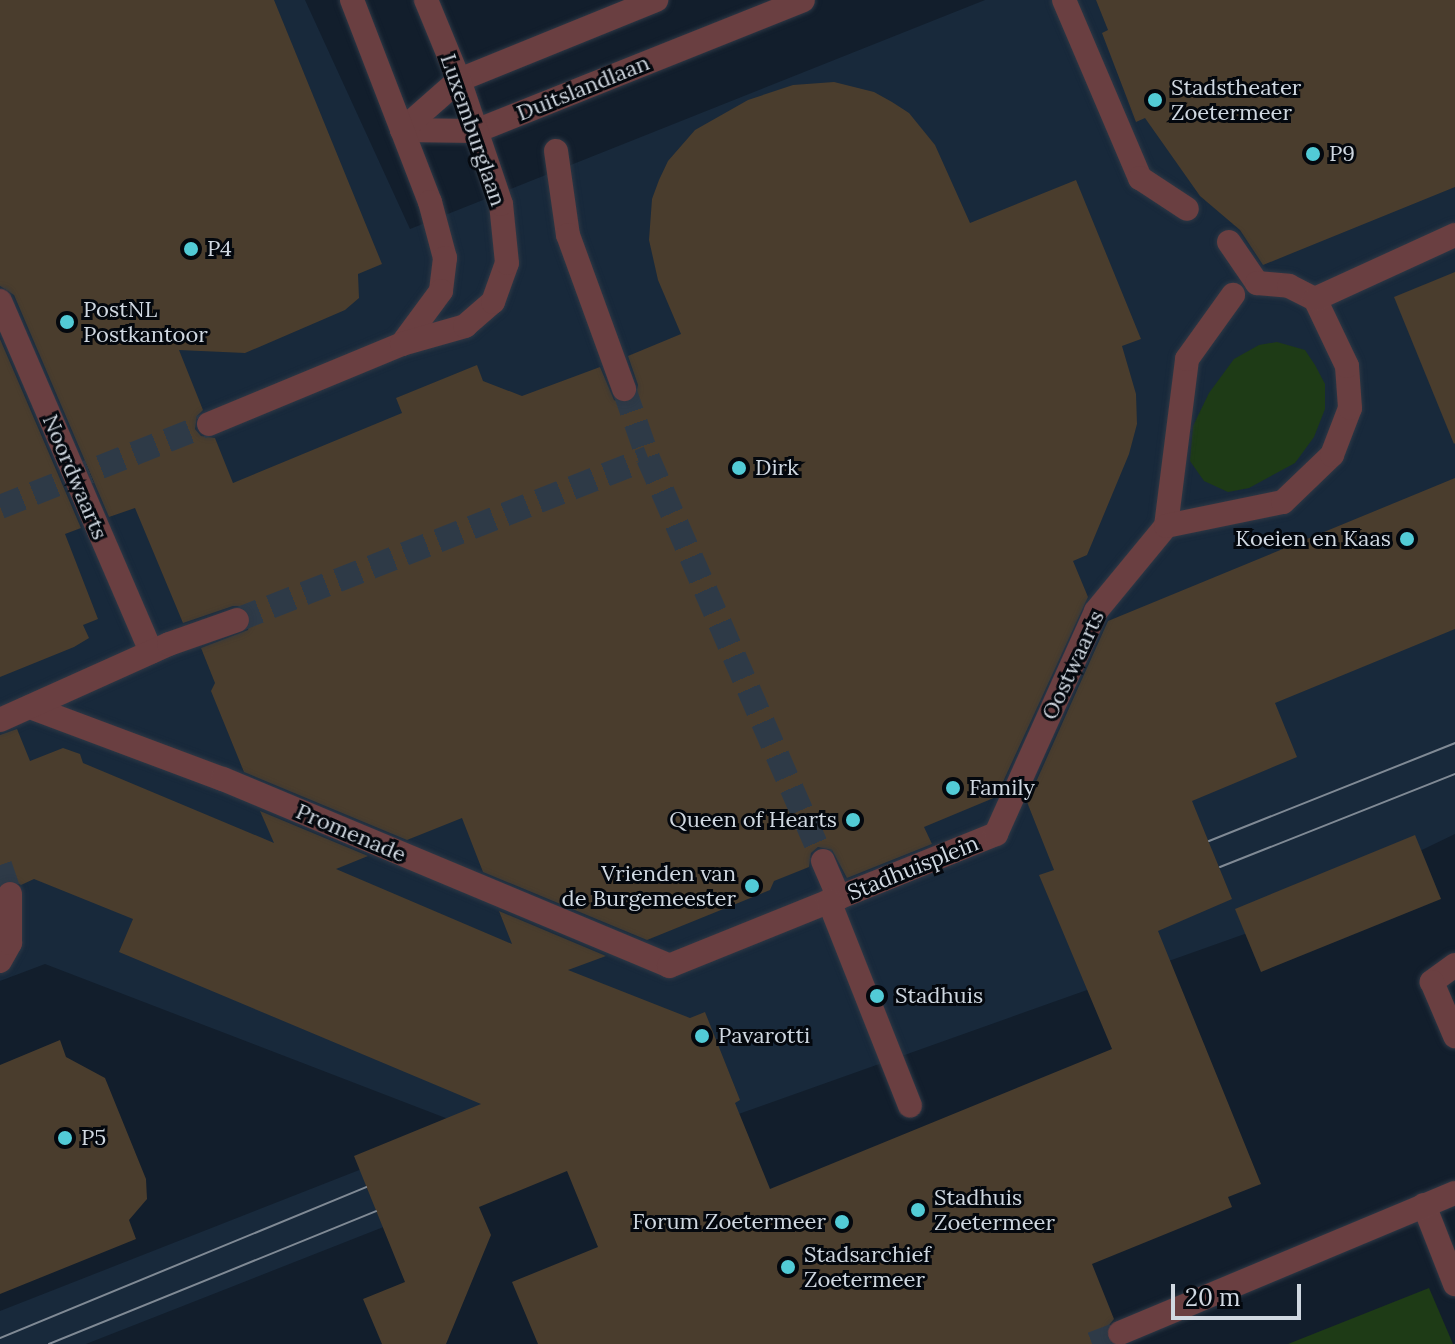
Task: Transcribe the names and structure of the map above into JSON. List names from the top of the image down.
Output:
{
  "streets": {
    "street": [
      "Duitslandlaan",
      "Luxemburglaan",
      "Noordwaarts",
      "Oostwaarts",
      "Promenade",
      "Stadhuisplein"
    ]
  },
  "crossings": [
    ["Duitslandlaan", "Luxemburglaan"],
    ["Oostwaarts", "Stadhuisplein"],
    ["Promenade", "Stadhuisplein"]
  ],
  "places": [
    "Stadstheater Zoetermeer",
    "P9",
    "P4",
    "PostNL Postkantoor",
    "Dirk",
    "Koeien en Kaas",
    "Family",
    "Queen of Hearts",
    "Vrienden van de Burgemeester",
    "Stadhuis",
    "Pavarotti",
    "P5",
    "Stadhuis Zoetermeer",
    "Forum Zoetermeer",
    "Stadsarchief Zoetermeer"
  ],
  "scale_bar": "20 m"
}
